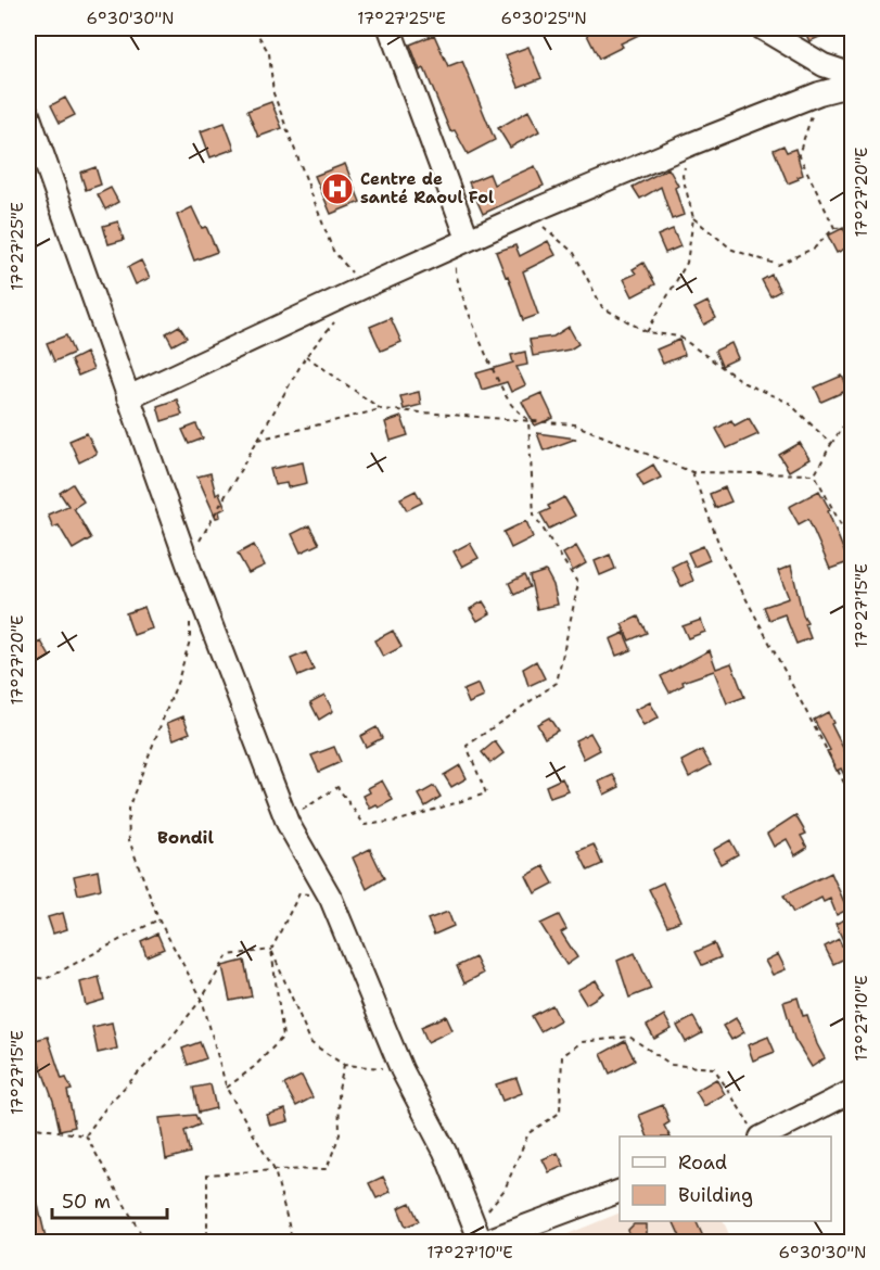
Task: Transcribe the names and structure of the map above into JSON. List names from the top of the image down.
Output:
{
  "districts": ["Bondil"],
  "places": {
    "hospital": ["Centre de santé Raoul Fol"]
  },
  "legend": ["Road", "Building"],
  "scale_bar": "50 m",
  "coordinates": [
    "6°30'30\"N",
    "17°27'25\"E",
    "6°30'25\"N",
    "17°27'20\"E",
    "17°27'15\"E",
    "17°27'10\"E"
  ]
}
